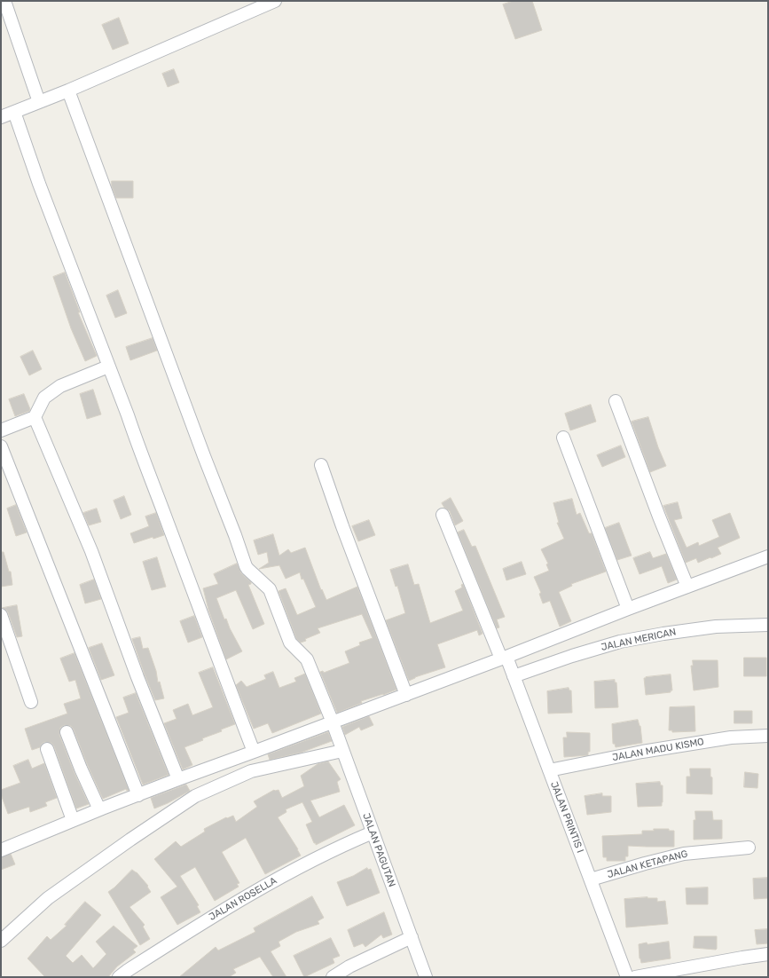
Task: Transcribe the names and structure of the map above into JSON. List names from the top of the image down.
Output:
{
  "streets": {
    "street": [
      "JALAN MERICAN",
      "JALAN MADU KISMO",
      "JALAN PRINTIS I",
      "JALAN PAGUTAN",
      "JALAN KETAPANG",
      "JALAN ROSELLA"
    ]
  },
  "crossings": [
    ["JALAN MERICAN", "JALAN PRINTIS I"],
    ["JALAN MADU KISMO", "JALAN PRINTIS I"],
    ["JALAN PRINTIS I", "JALAN KETAPANG"],
    ["JALAN PAGUTAN", "JALAN ROSELLA"]
  ]
}
